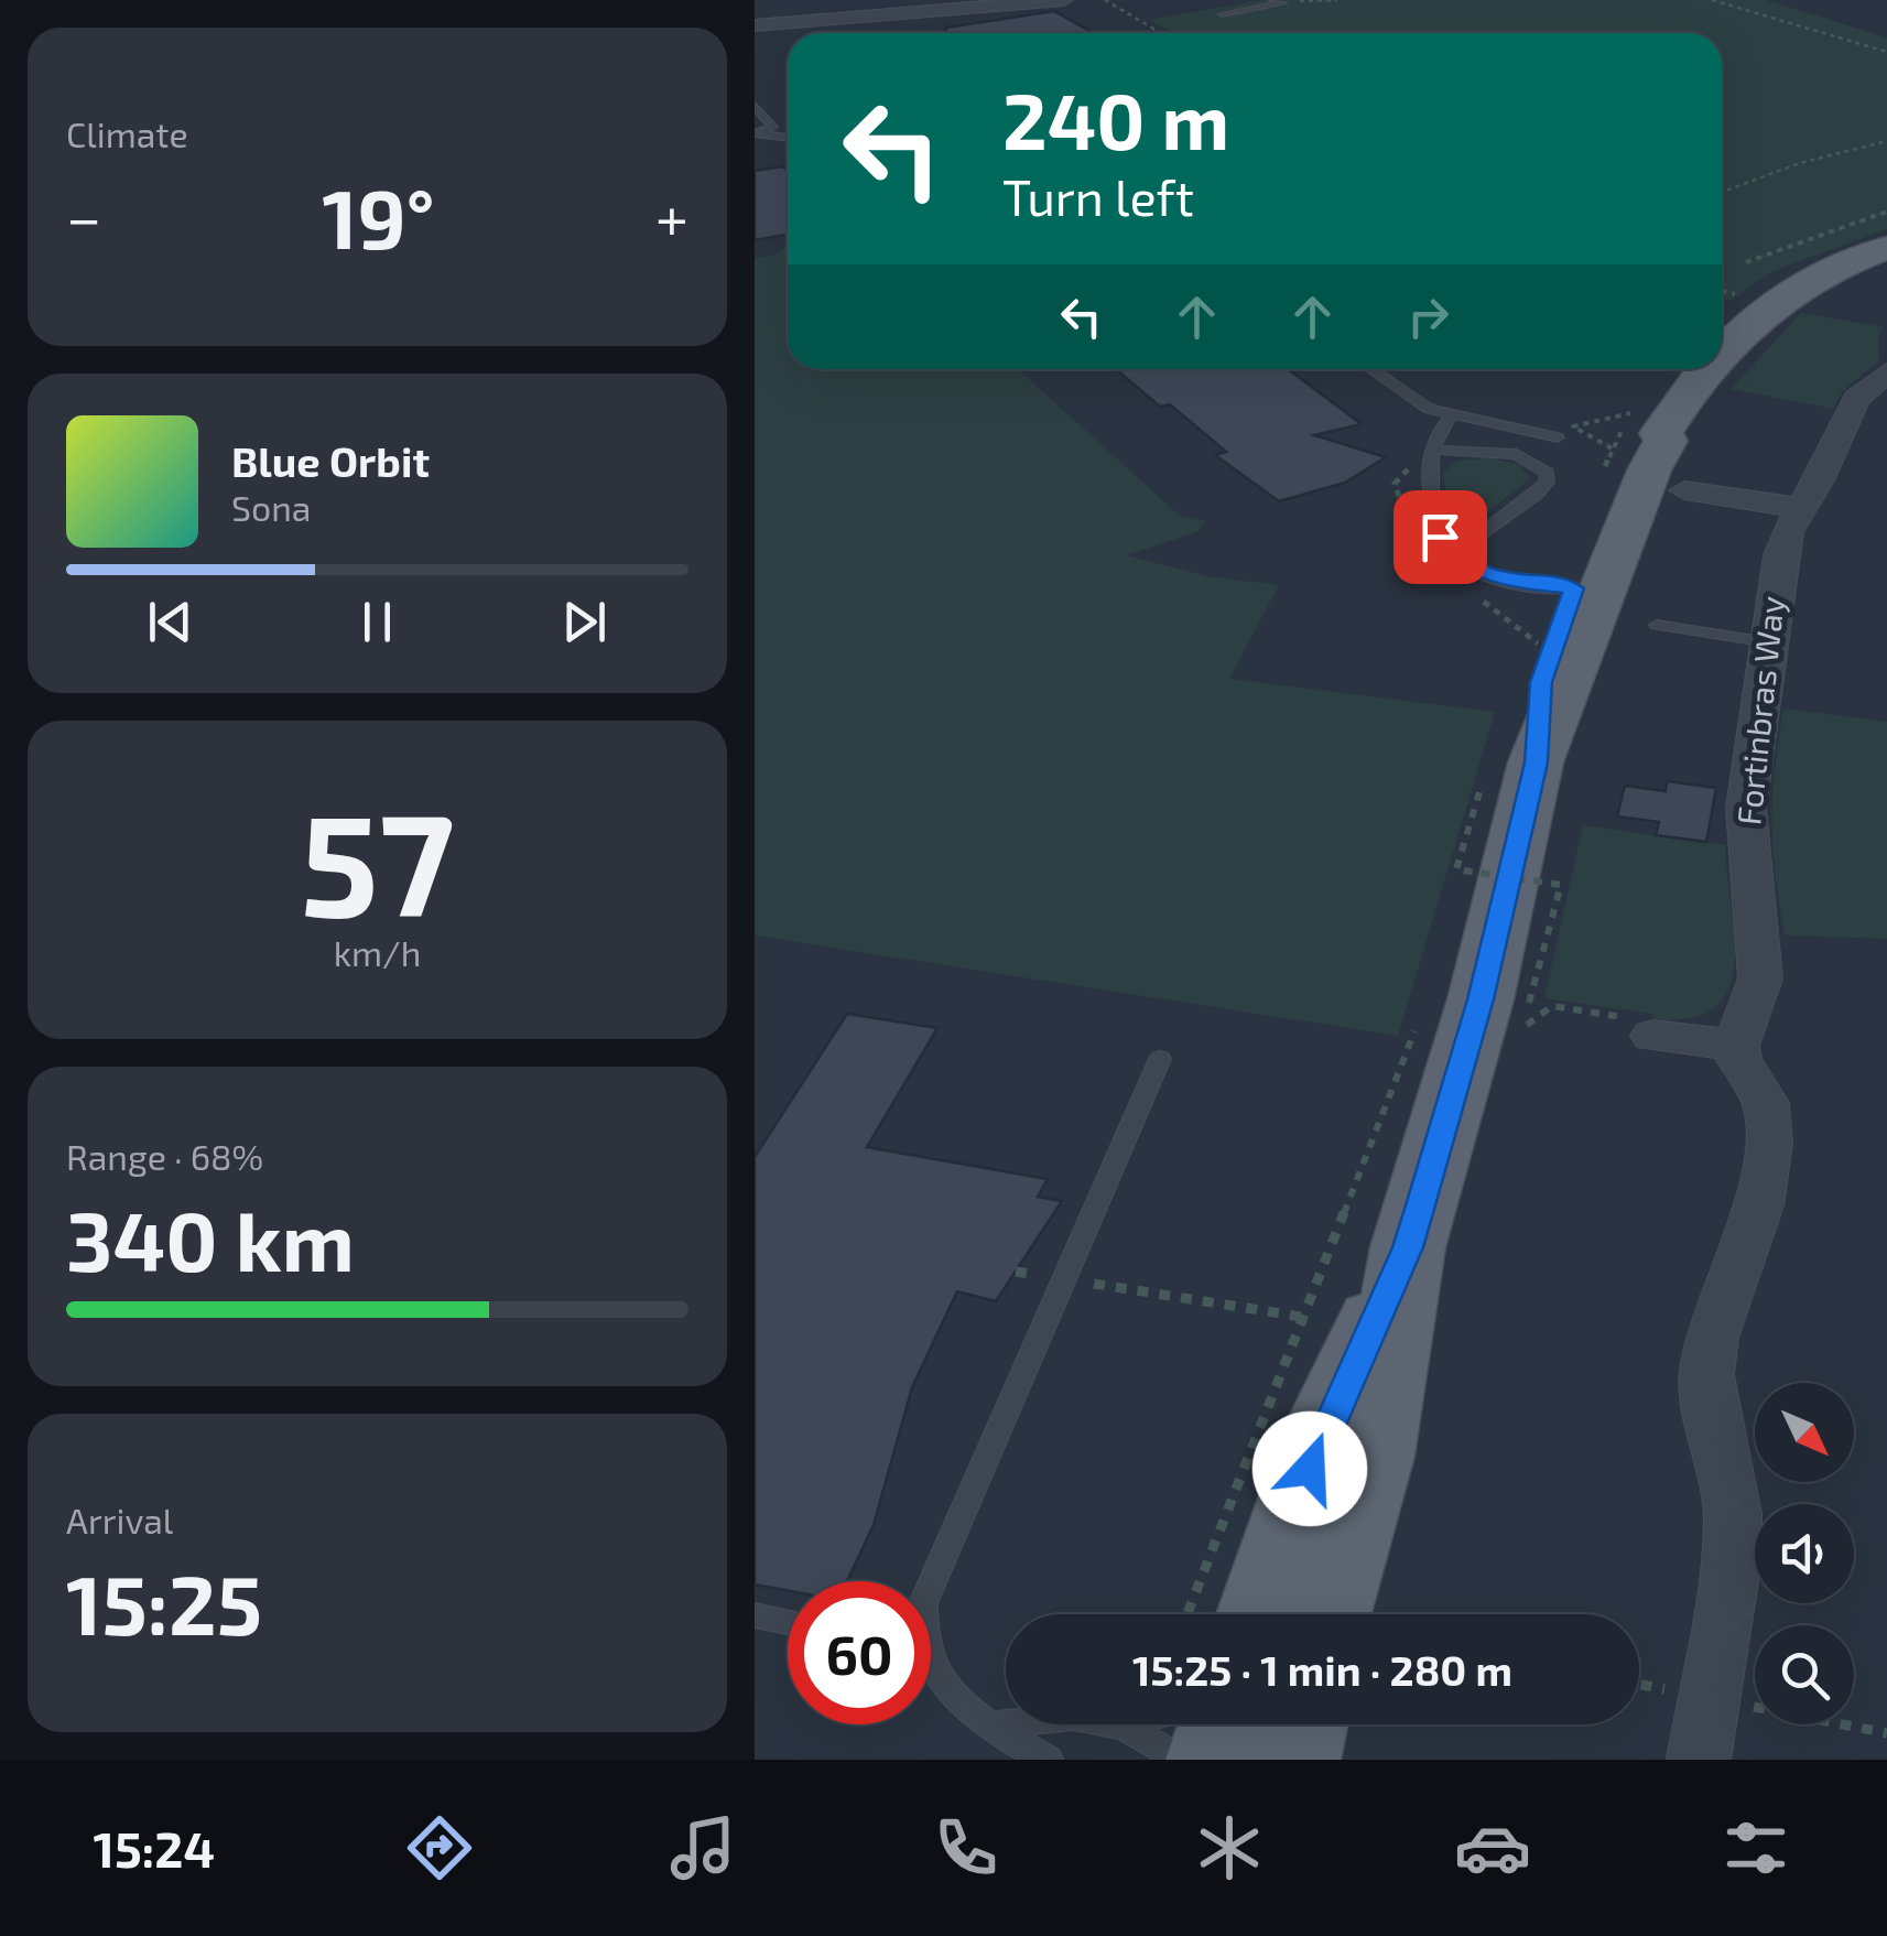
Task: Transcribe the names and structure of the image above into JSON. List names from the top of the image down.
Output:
{
  "streets": {
    "street": ["Fortinbras Way"]
  },
  "north": "bottom right",
  "page": {
    "tile": [
      "Climate",
      ["57", "km/h"],
      ["Range · 68%", "340 km"],
      ["Arrival", "15:25"]
    ],
    "turn": ["240 m", "Turn left"],
    "heat": ["−", "19°", "+"],
    "song": ["Blue Orbit", "Sona"],
    "limit": "60",
    "trip": "15:25 · 1 min · 280 m",
    "tabs": "15:24"
  }
}
